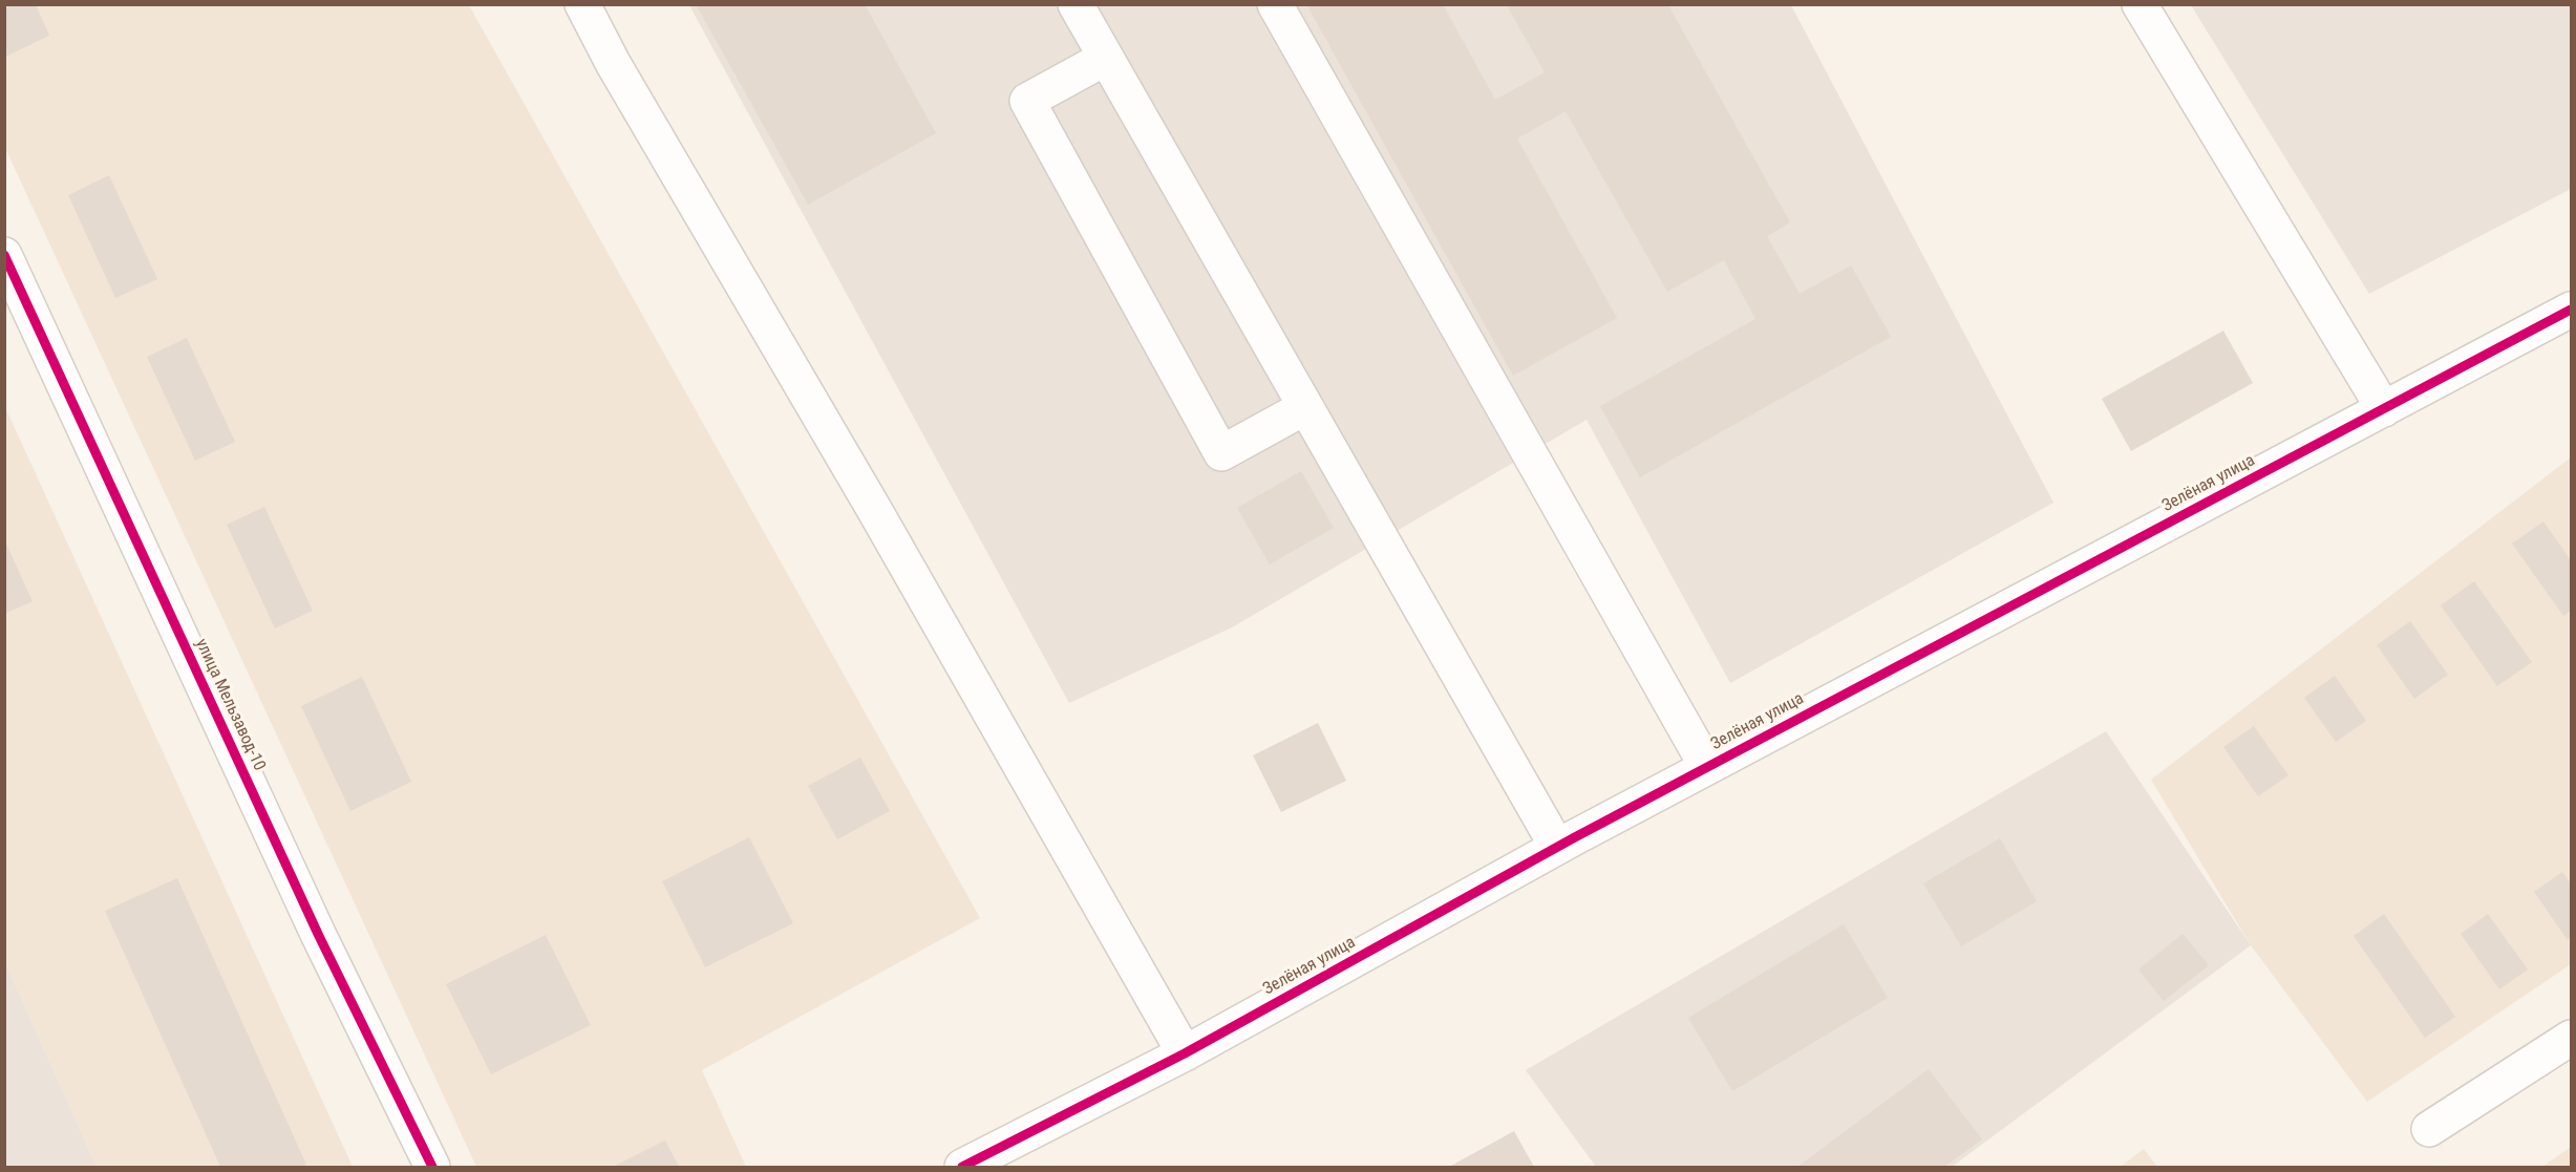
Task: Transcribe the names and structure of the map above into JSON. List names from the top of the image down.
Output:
{
  "streets": {
    "street": ["Зелёная улица", "улица Мельзавод-10"]
  }
}
